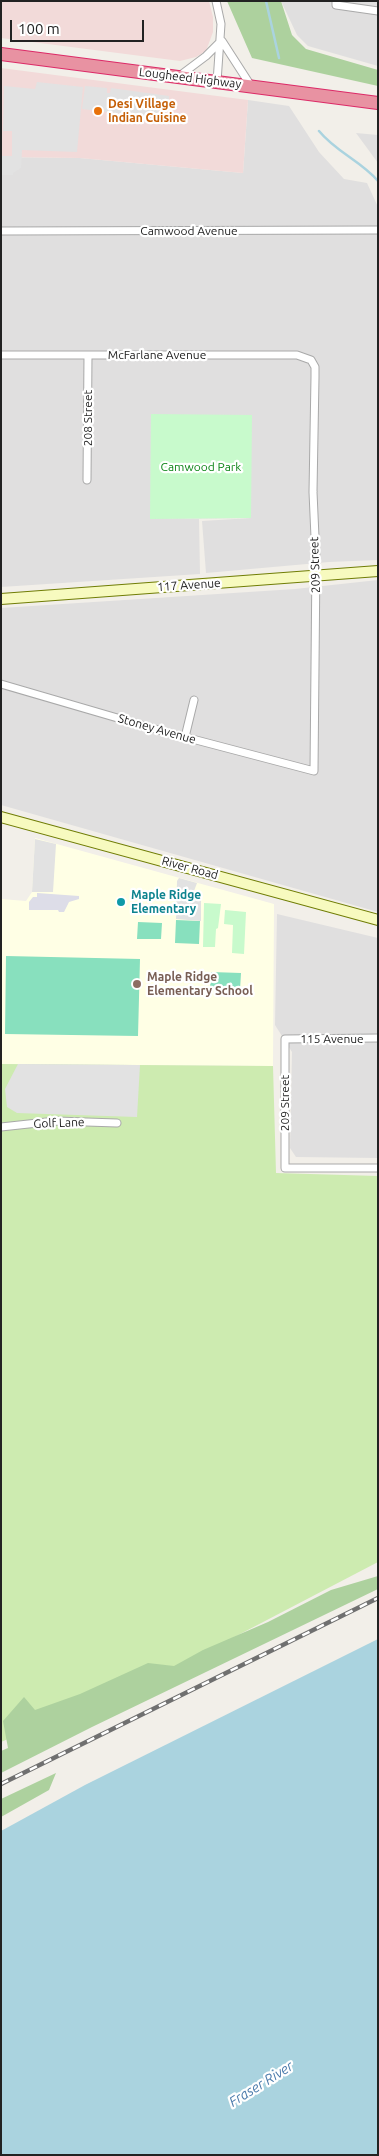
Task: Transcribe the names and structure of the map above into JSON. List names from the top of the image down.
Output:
{
  "streets": {
    "highway": ["Lougheed Highway"],
    "street": [
      "Camwood Avenue",
      "McFarlane Avenue",
      "208 Street",
      "209 Street",
      "117 Avenue",
      "Stoney Avenue",
      "River Road",
      "115 Avenue",
      "Golf Lane"
    ]
  },
  "crossings": [
    ["McFarlane Avenue", "208 Street"],
    ["McFarlane Avenue", "209 Street"],
    ["209 Street", "117 Avenue"],
    ["209 Street", "Stoney Avenue"],
    ["209 Street", "115 Avenue"]
  ],
  "water": ["Fraser River"],
  "parks": ["Camwood Park"],
  "places": ["Desi Village Indian Cuisine", "Maple Ridge Elementary", "Maple Ridge Elementary School"],
  "scale_bar": "100 m"
}
